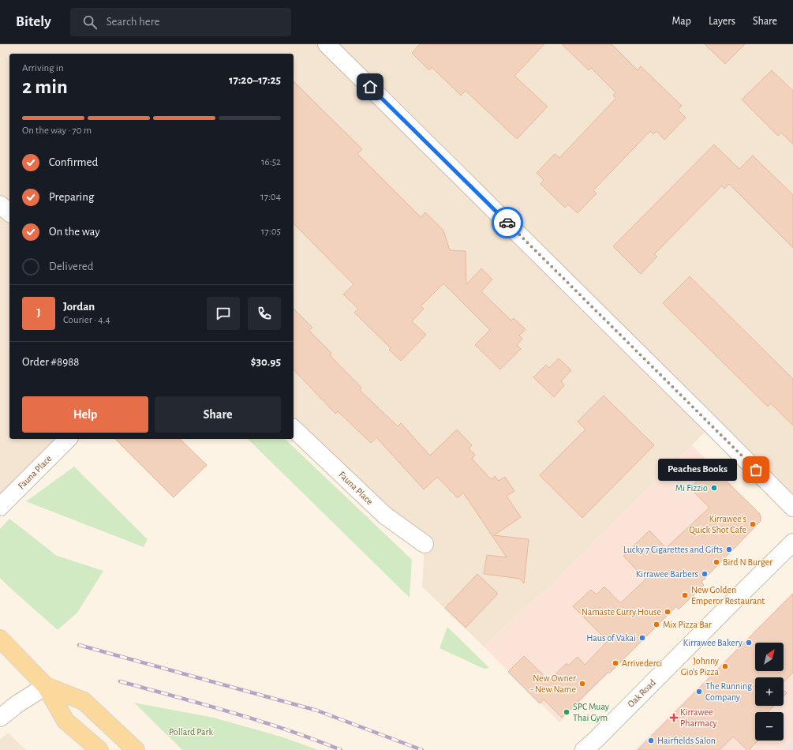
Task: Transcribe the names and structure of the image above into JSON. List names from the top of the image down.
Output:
{
  "streets": {
    "street": ["Fauna Place", "Oak Road"]
  },
  "parks": ["Pollard Park"],
  "places": {
    "other": [
      "Peaches Books",
      "Mi Fizzio",
      "Kirrawee's Quick Shot Cafe",
      "Lucky 7 Cigarettes and Gifts",
      "Bird N Burger",
      "Kirrawee Barbers",
      "New Golden Emperor Restaurant",
      "Namaste Curry House",
      "Mix Pizza Bar",
      "Haus of Vakai",
      "Kirrawee Bakery",
      "Arrivederci",
      "Johnny Gio's Pizza",
      "New Owner - New Name",
      "The Running Company",
      "SPC Muay Thai Gym",
      "Hairfields Salon"
    ],
    "health": ["Kirrawee Pharmacy"]
  },
  "north": "top right",
  "page": {
    "header": "Bitely",
    "search": "Search here",
    "nav": ["Map", "Layers", "Share"],
    "heading": ["2 min", "Arriving in", "17:20–17:25"],
    "panel": [
      "Jordan",
      "Courier · 4.4",
      "Order #8988",
      "$30.95"
    ],
    "bar": "On the way · 70 m",
    "list": [
      ["Confirmed", "16:52"],
      ["Preparing", "17:04"],
      ["On the way", "17:05"],
      "Delivered"
    ],
    "round": "J",
    "buttons": ["Help", "Share"],
    "bubble": "Peaches Books",
    "map_buttons": ["+", "−"]
  }
}
